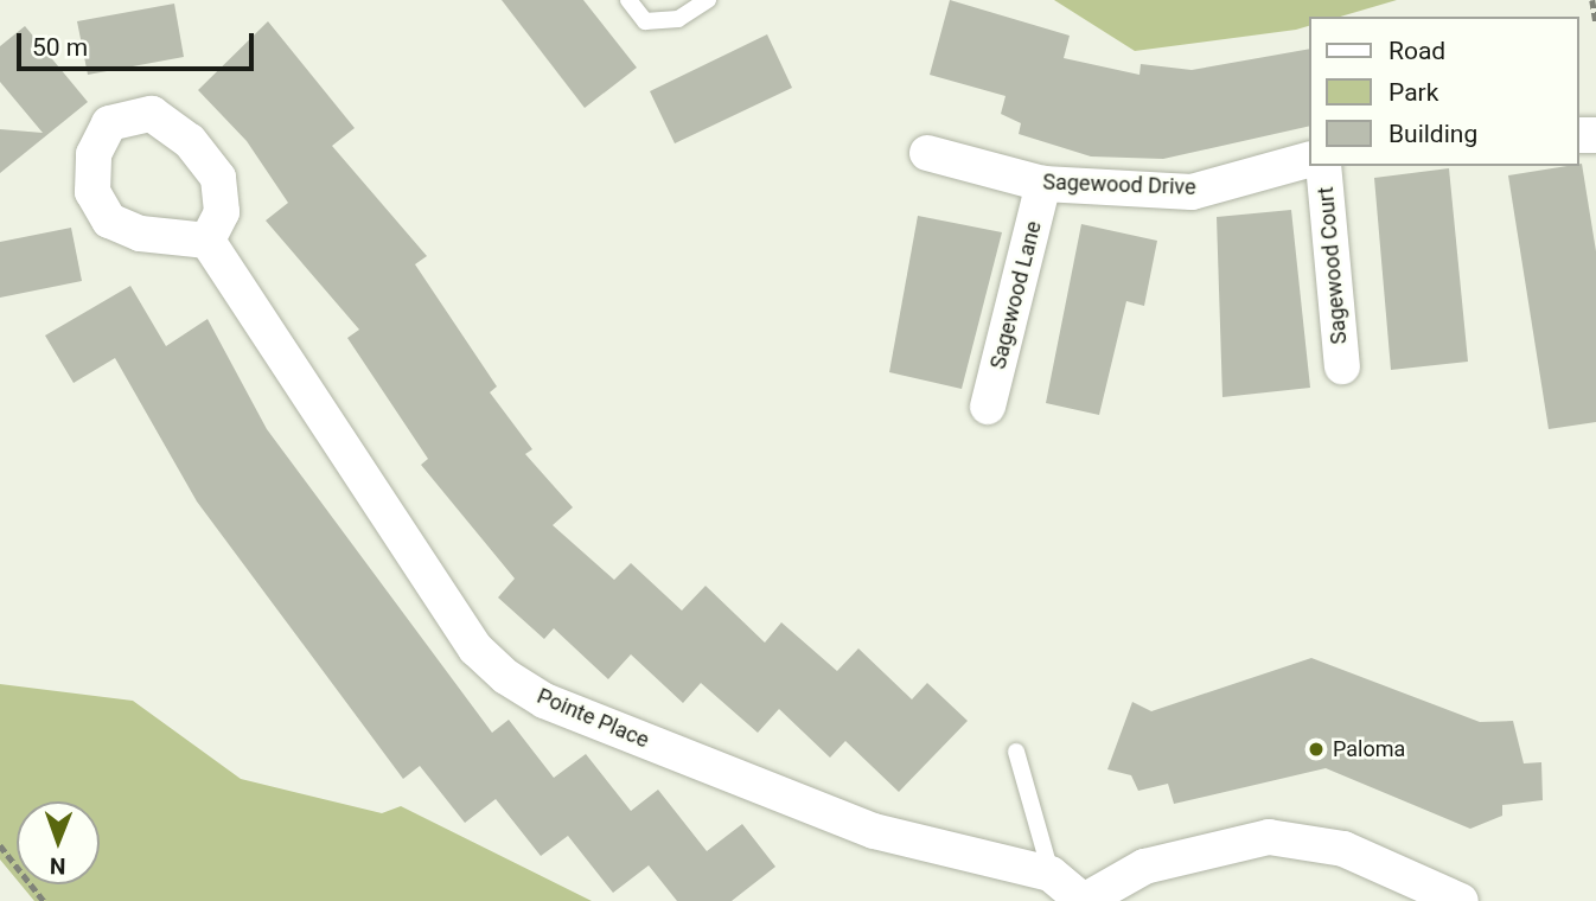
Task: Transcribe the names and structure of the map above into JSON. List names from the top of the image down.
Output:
{
  "streets": {
    "street": [
      "Sagewood Drive",
      "Sagewood Court",
      "Sagewood Lane",
      "Pointe Place"
    ]
  },
  "crossings": [
    ["Sagewood Drive", "Sagewood Lane"]
  ],
  "places": ["Paloma"],
  "legend": ["Road", "Park", "Building"],
  "scale_bar": "50 m",
  "north": "bottom"
}
